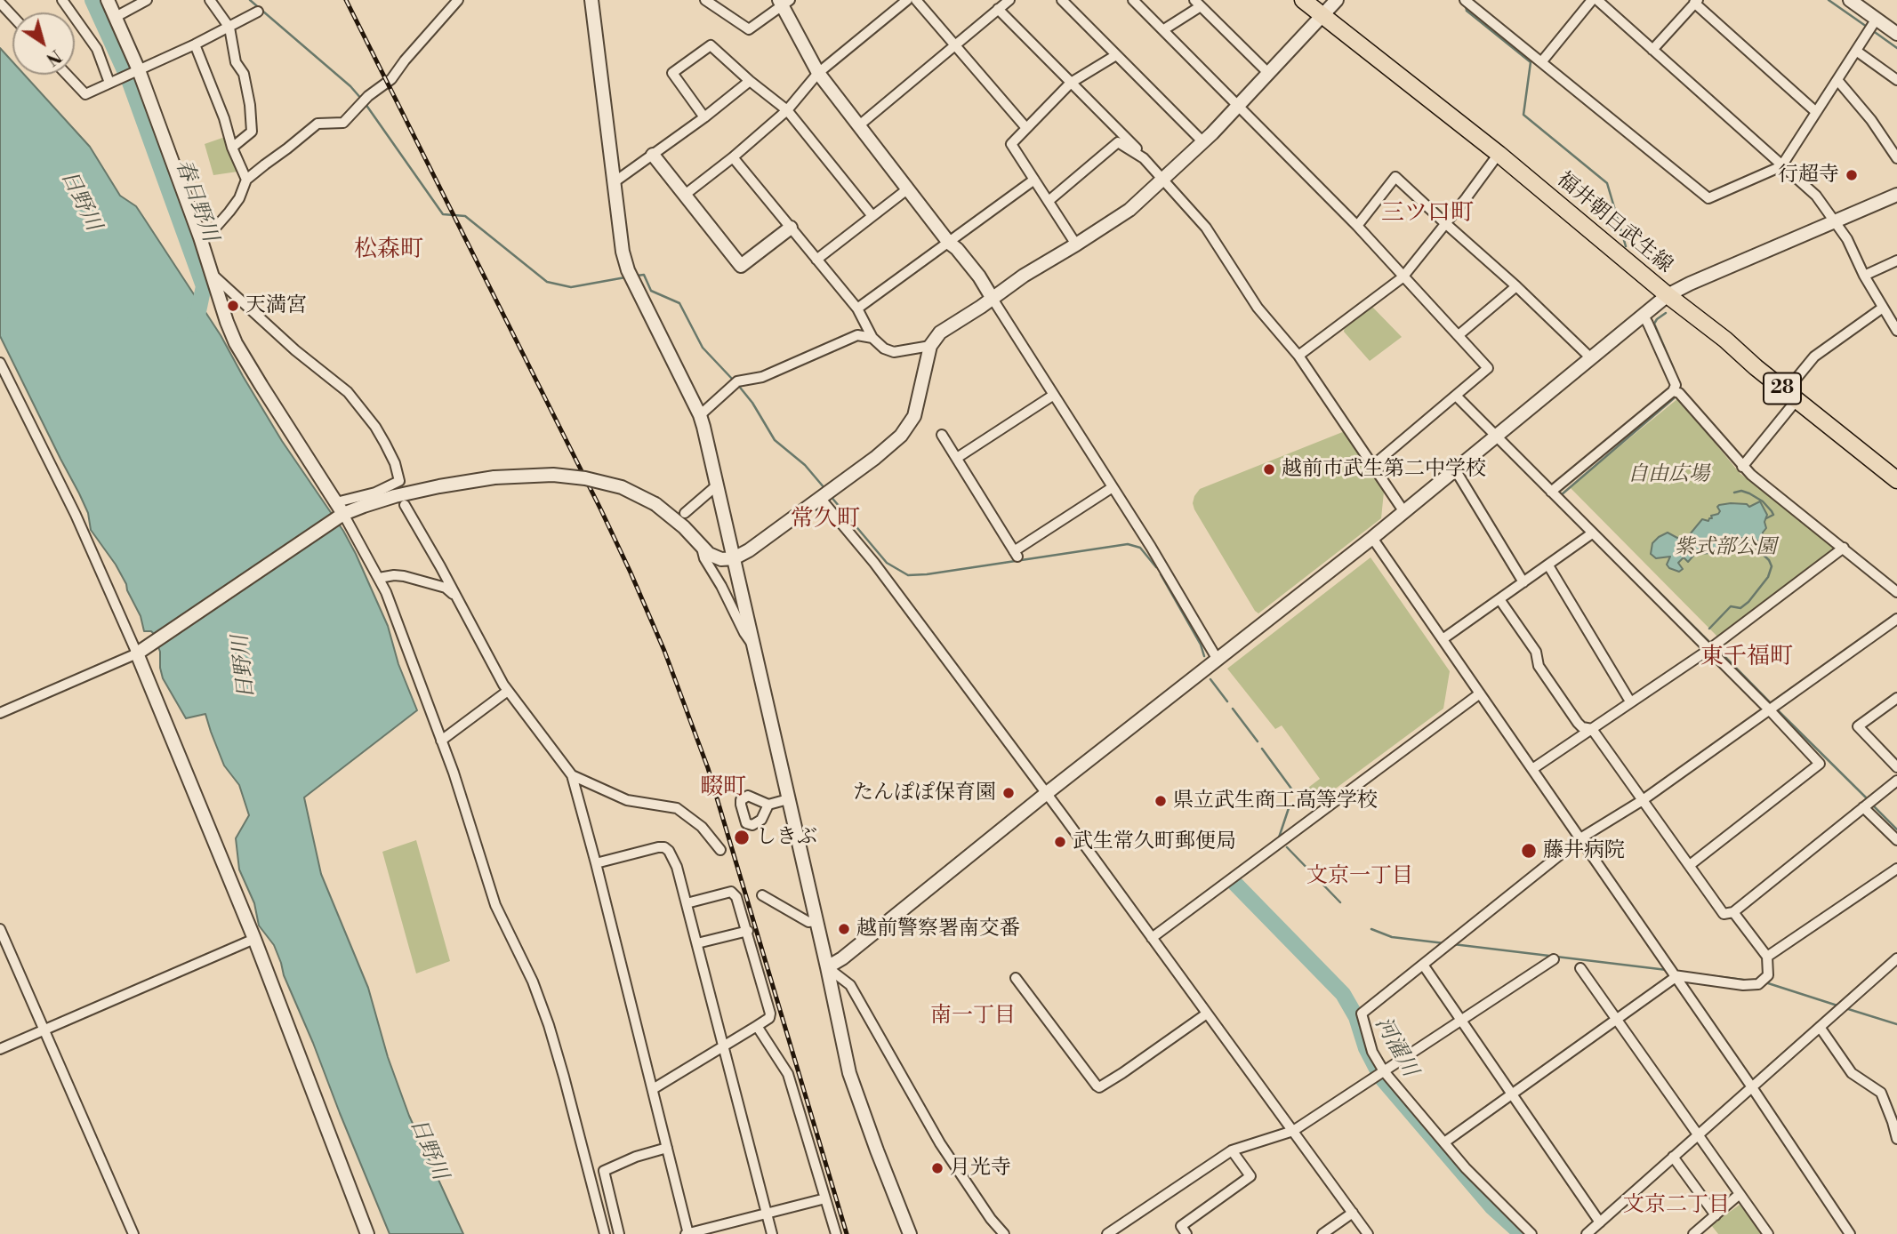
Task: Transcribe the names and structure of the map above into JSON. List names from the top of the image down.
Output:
{
  "streets": {
    "main road": ["福井朝日武生線", "28"]
  },
  "districts": [
    "三ツ口町",
    "松森町",
    "常久町",
    "東千福町",
    "畷町",
    "文京一丁目",
    "南一丁目",
    "文京二丁目"
  ],
  "water": ["日野川", "春日野川", "河濯川"],
  "parks": ["自由広場", "紫式部公園"],
  "places": [
    "行超寺",
    "天満宮",
    "越前市武生第二中学校",
    "たんぽぽ保育園",
    "県立武生商工高等学校",
    "しきぶ",
    "武生常久町郵便局",
    "藤井病院",
    "越前警察署南交番",
    "月光寺"
  ],
  "north": "bottom right"
}
